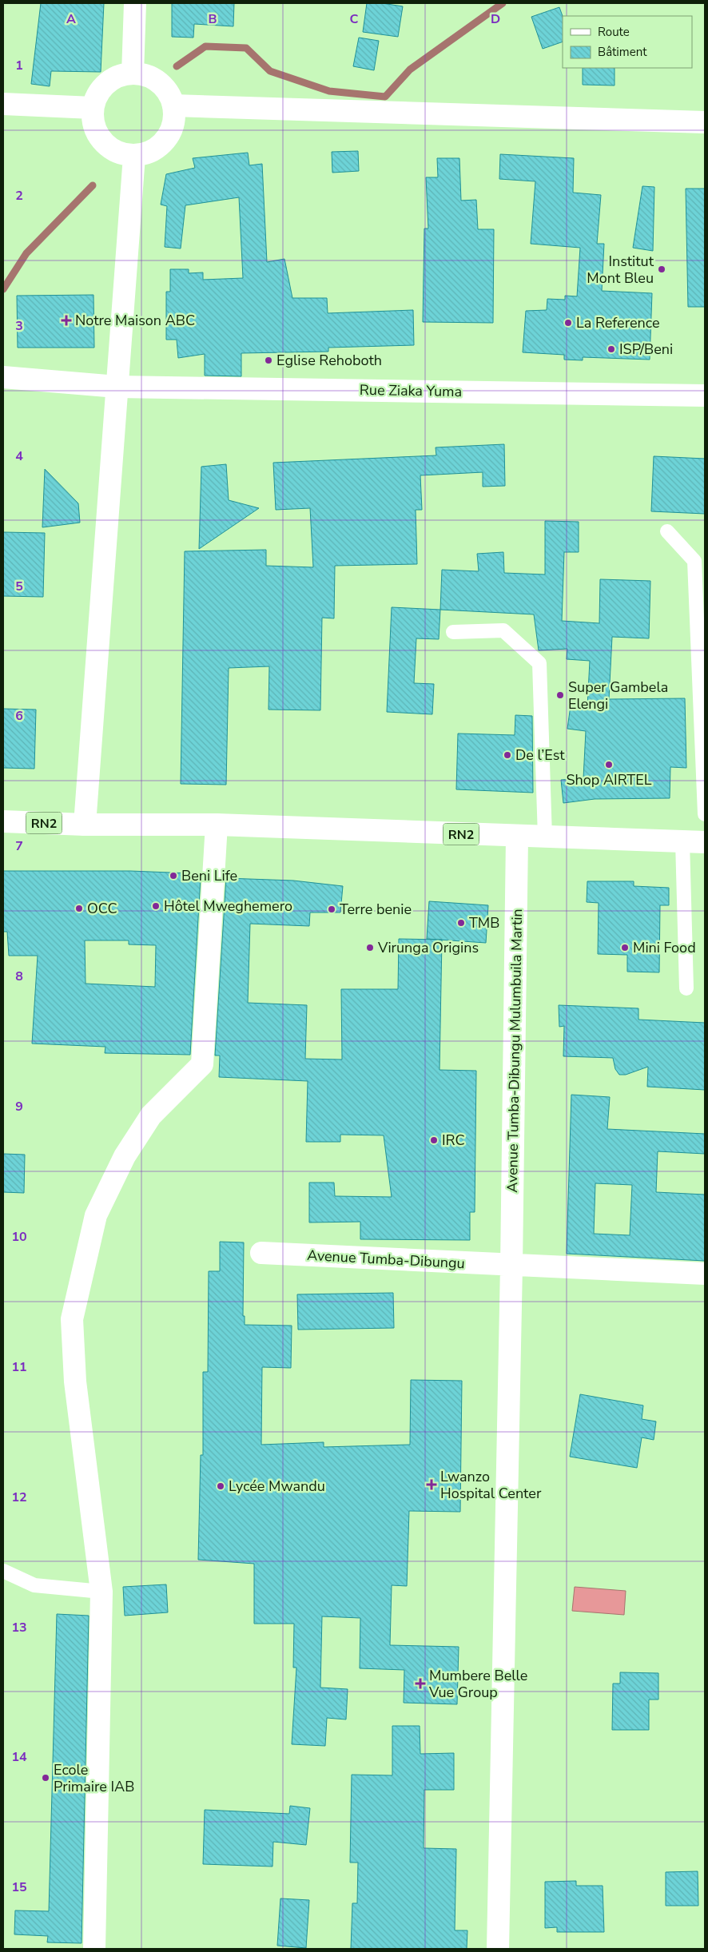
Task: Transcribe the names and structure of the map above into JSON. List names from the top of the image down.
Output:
{
  "streets": {
    "main road": [
      "Rue Ziaka Yuma",
      "RN2",
      "Avenue Tumba-Dibungu Mulumbuila Martin",
      "Avenue Tumba-Dibungu"
    ]
  },
  "crossings": [
    ["RN2", "Avenue Tumba-Dibungu Mulumbuila Martin"],
    ["Avenue Tumba-Dibungu Mulumbuila Martin", "Avenue Tumba-Dibungu"]
  ],
  "places": {
    "other": [
      "Institut Mont Bleu",
      "La Reference",
      "ISP/Beni",
      "Eglise Rehoboth",
      "Super Gambela Elengi",
      "De l’Est",
      "Shop AIRTEL",
      "Beni Life",
      "Hôtel Mweghemero",
      "OCC",
      "Terre benie",
      "TMB",
      "Virunga Origins",
      "Mini Food",
      "IRC",
      "Lycée Mwandu",
      "Ecole Primaire IAB"
    ],
    "health": ["Notre Maison ABC", "Lwanzo Hospital Center", "Mumbere Belle Vue Group"]
  },
  "legend": ["Route", "Bâtiment"],
  "grid": {
    "columns": [
      "A",
      "B",
      "C",
      "D"
    ],
    "rows": [
      "1",
      "2",
      "3",
      "4",
      "5",
      "6",
      "7",
      "8",
      "9",
      "10",
      "11",
      "12",
      "13",
      "14",
      "15"
    ]
  }
}
